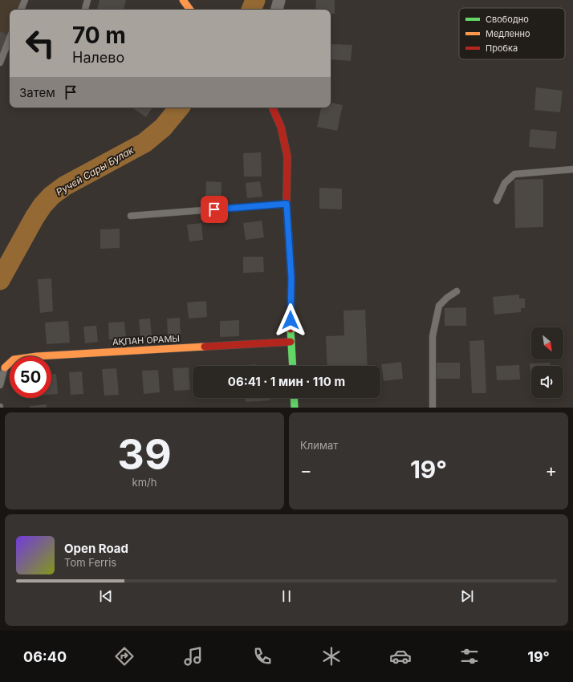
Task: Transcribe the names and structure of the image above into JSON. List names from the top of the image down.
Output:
{
  "streets": {
    "main road": ["АҚПАН ОРАМЫ"]
  },
  "water": ["Ручей Сары Булак"],
  "legend": ["Свободно", "Медленно", "Пробка"],
  "north": "bottom right",
  "page": {
    "turn": ["70 m", "Налево"],
    "then": "Затем",
    "limit": "50",
    "trip": "06:41 · 1 мин · 110 m",
    "tile": [
      ["39", "km/h"],
      "Климат"
    ],
    "heat": ["−", "19°", "+"],
    "song": ["Open Road", "Tom Ferris"],
    "tabs": ["06:40", "19°"]
  }
}
